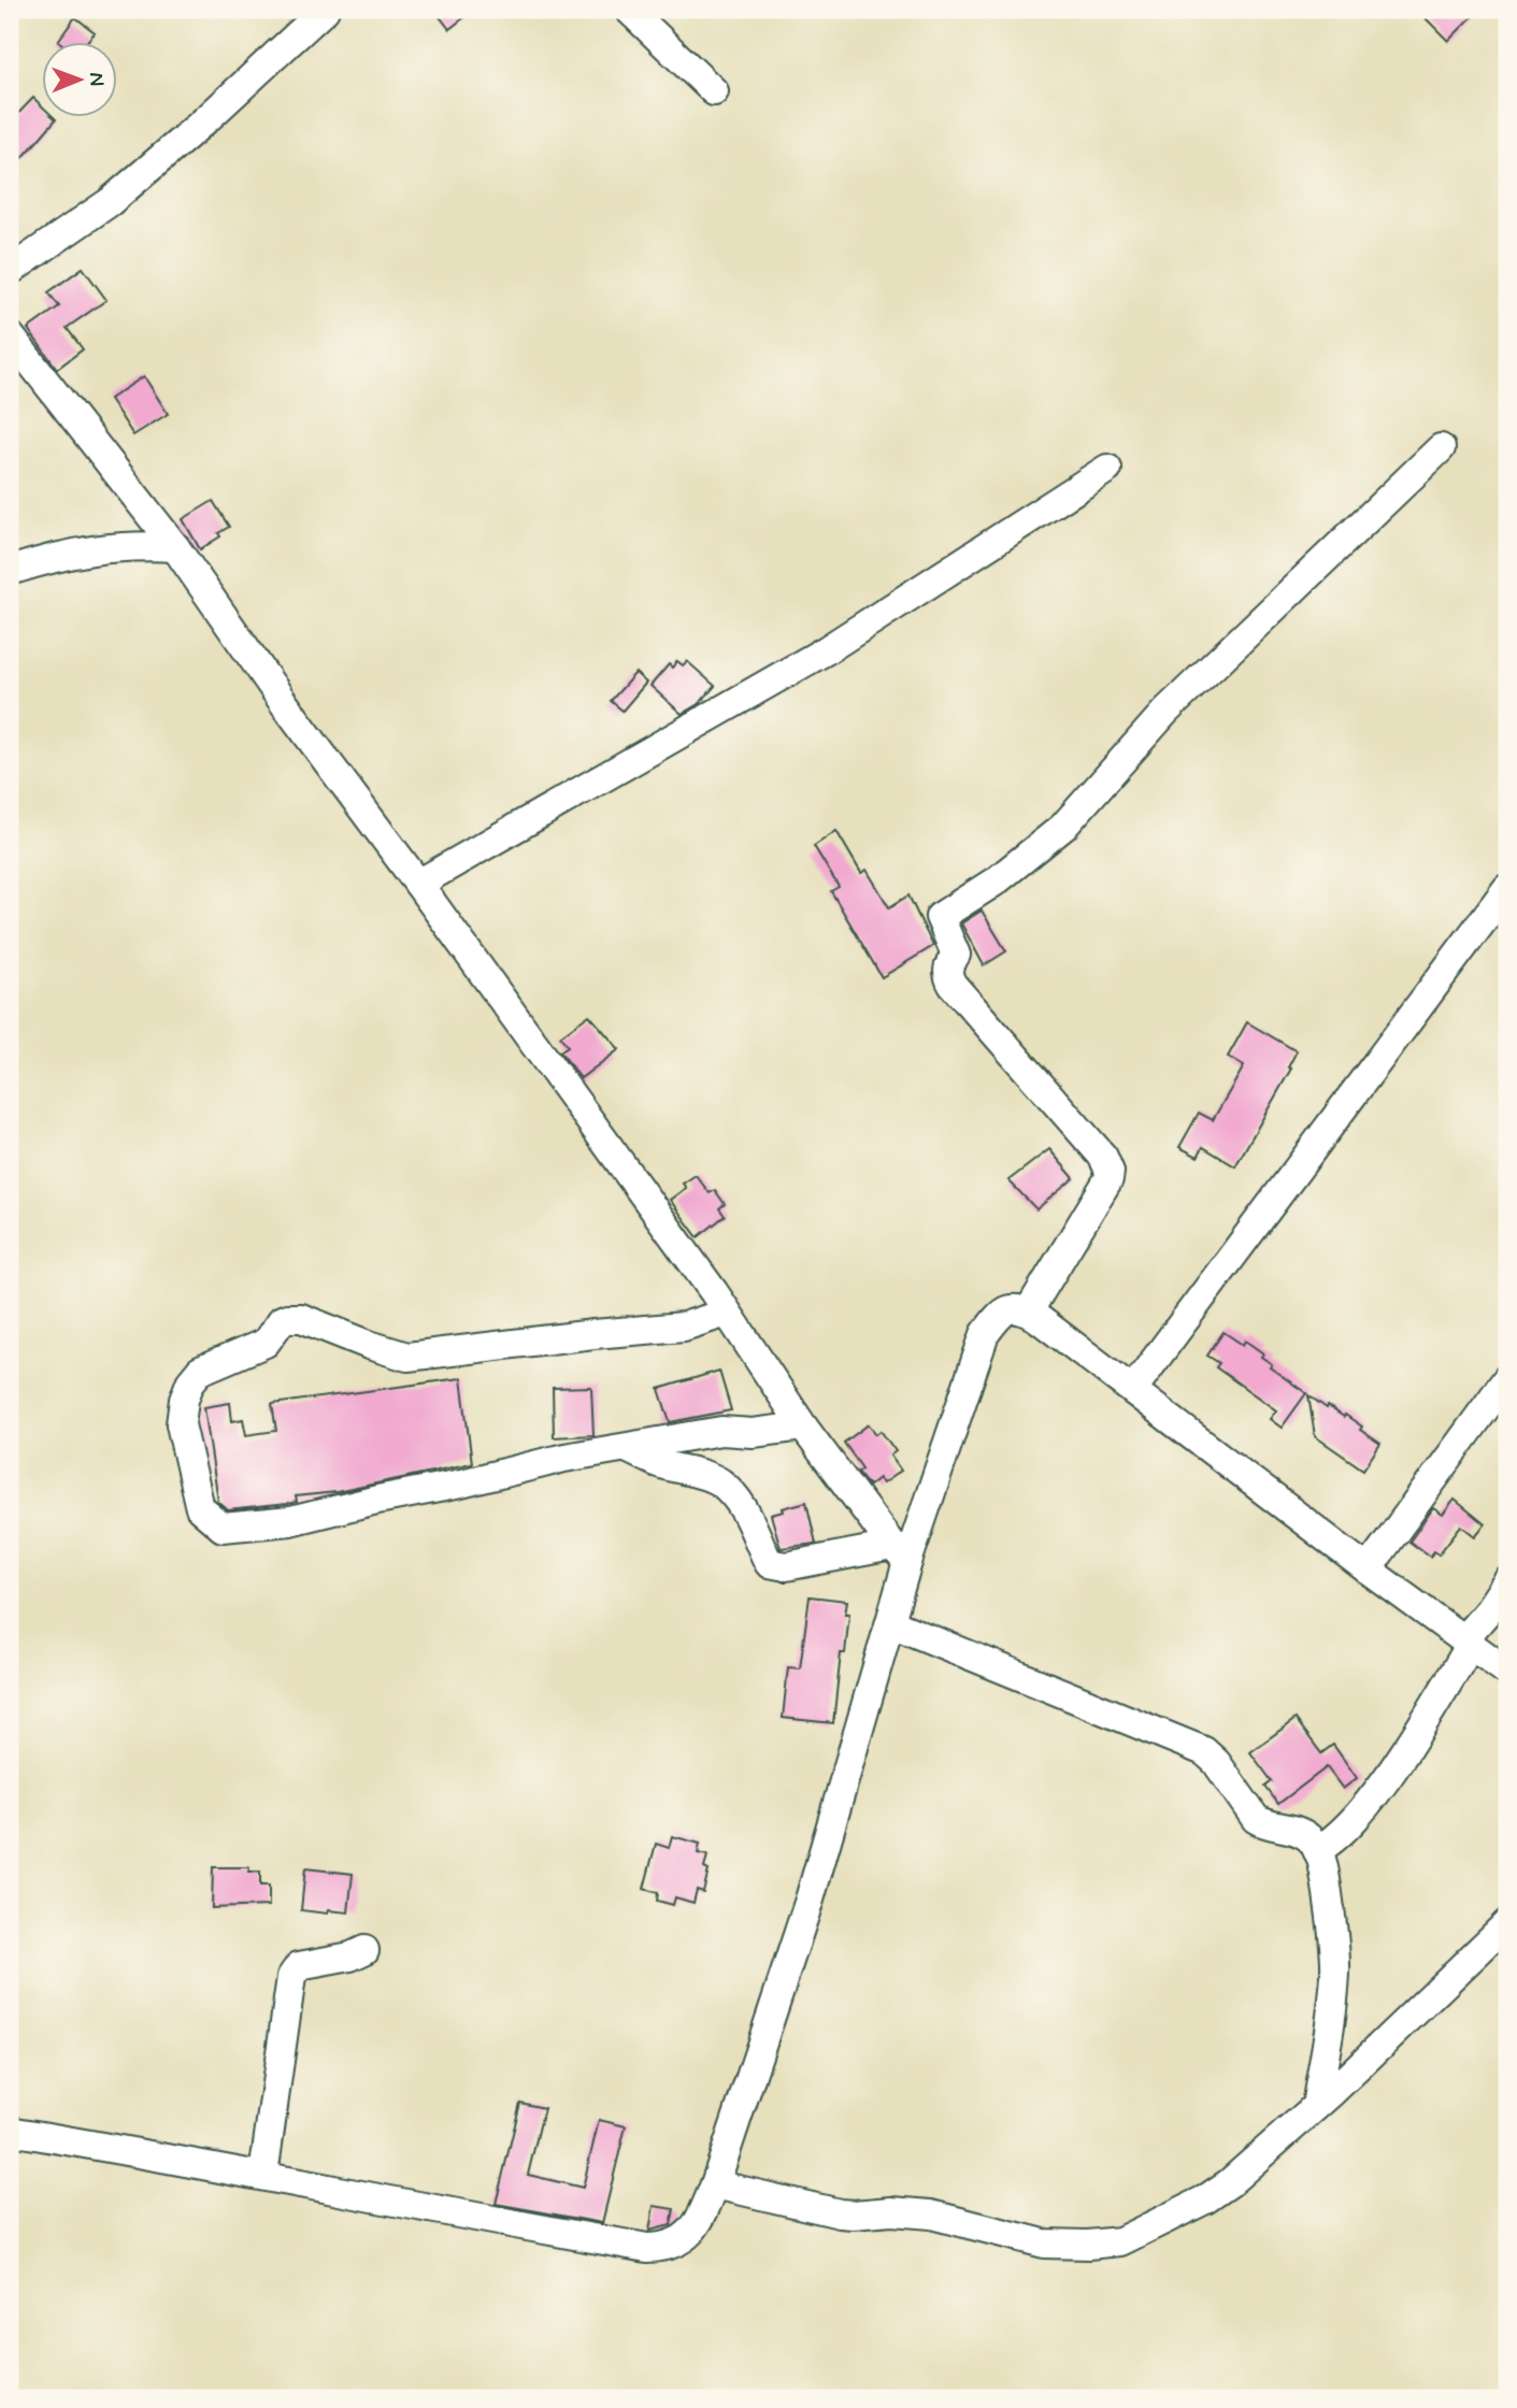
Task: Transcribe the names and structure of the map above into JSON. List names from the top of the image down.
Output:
{
  "north": "right"
}
